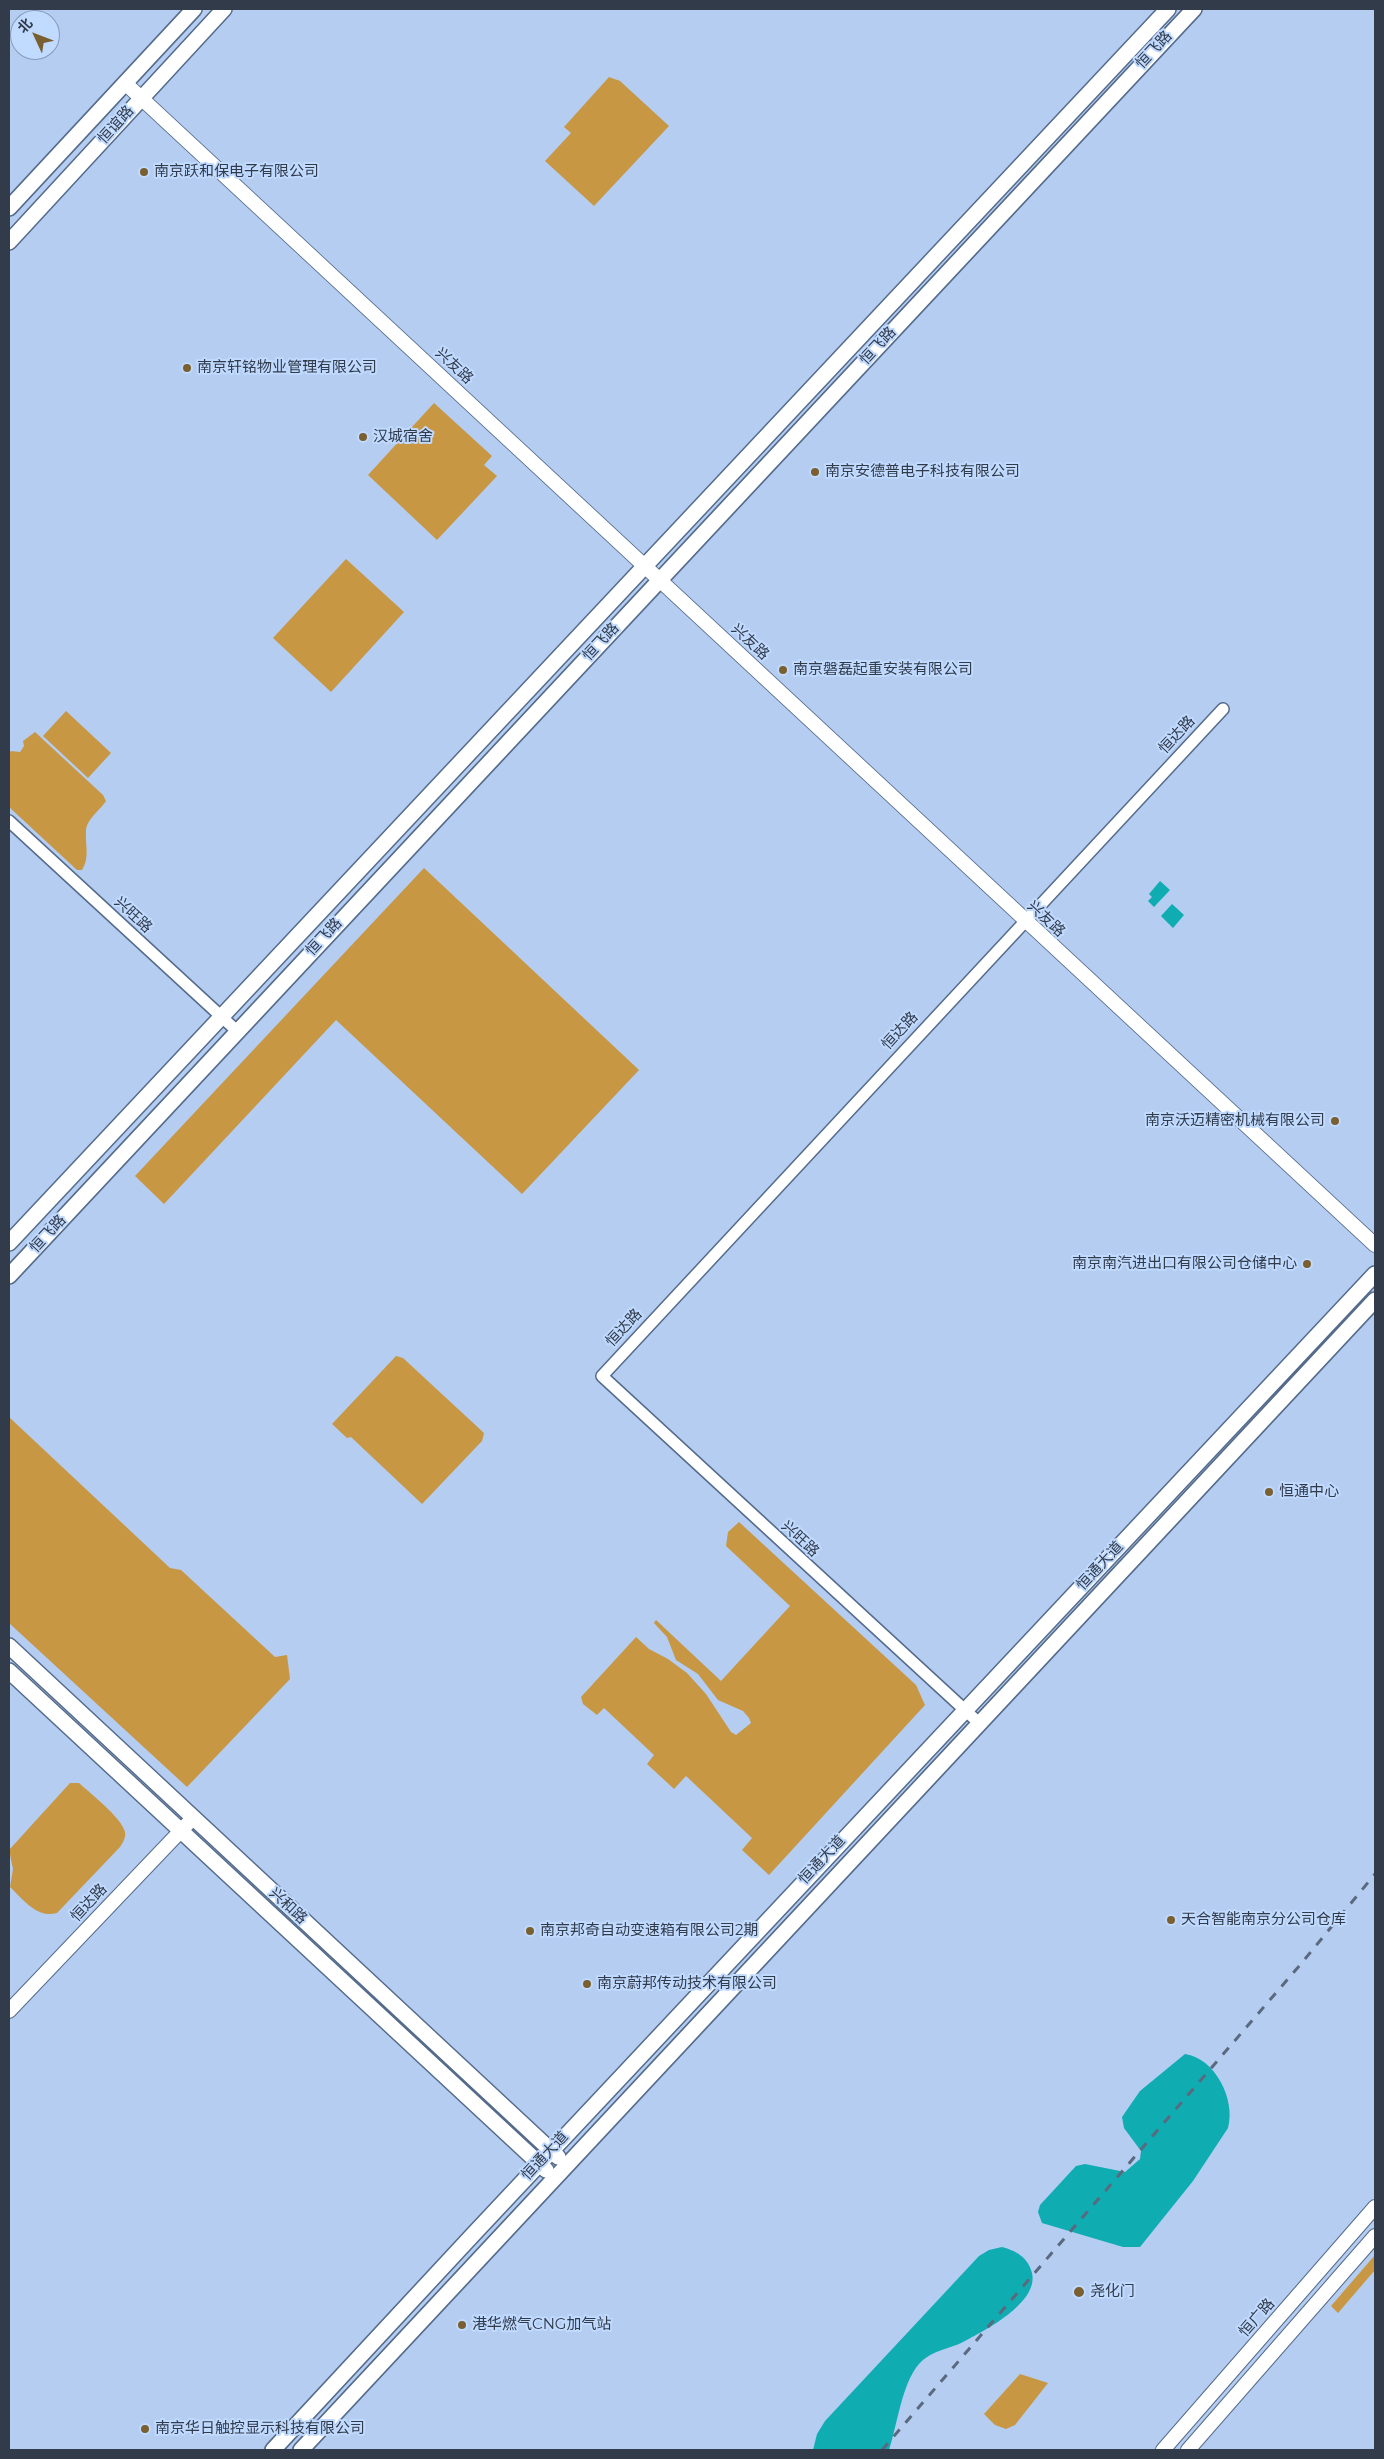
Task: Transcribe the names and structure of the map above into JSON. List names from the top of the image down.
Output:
{
  "streets": {
    "main road": [
      "恒飞路",
      "恒谊路",
      "恒通大道",
      "兴和路"
    ],
    "street": [
      "兴友路",
      "恒达路",
      "兴旺路",
      "恒广路"
    ]
  },
  "crossings": [
    ["恒飞路", "兴友路"],
    ["恒飞路", "兴旺路"],
    ["恒谊路", "兴友路"],
    ["兴友路", "恒达路"],
    ["恒达路", "兴旺路"],
    ["恒达路", "兴和路"],
    ["兴旺路", "恒通大道"],
    ["恒通大道", "兴和路"]
  ],
  "places": [
    "南京跃和保电子有限公司",
    "南京轩铭物业管理有限公司",
    "汉城宿舍",
    "南京安德普电子科技有限公司",
    "南京磐磊起重安装有限公司",
    "南京沃迈精密机械有限公司",
    "南京南汽进出口有限公司仓储中心",
    "恒通中心",
    "天合智能南京分公司仓库",
    "南京邦奇自动变速箱有限公司2期",
    "南京蔚邦传动技术有限公司",
    "尧化门",
    "港华燃气CNG加气站",
    "南京华日触控显示科技有限公司"
  ],
  "north": "top left"
}
